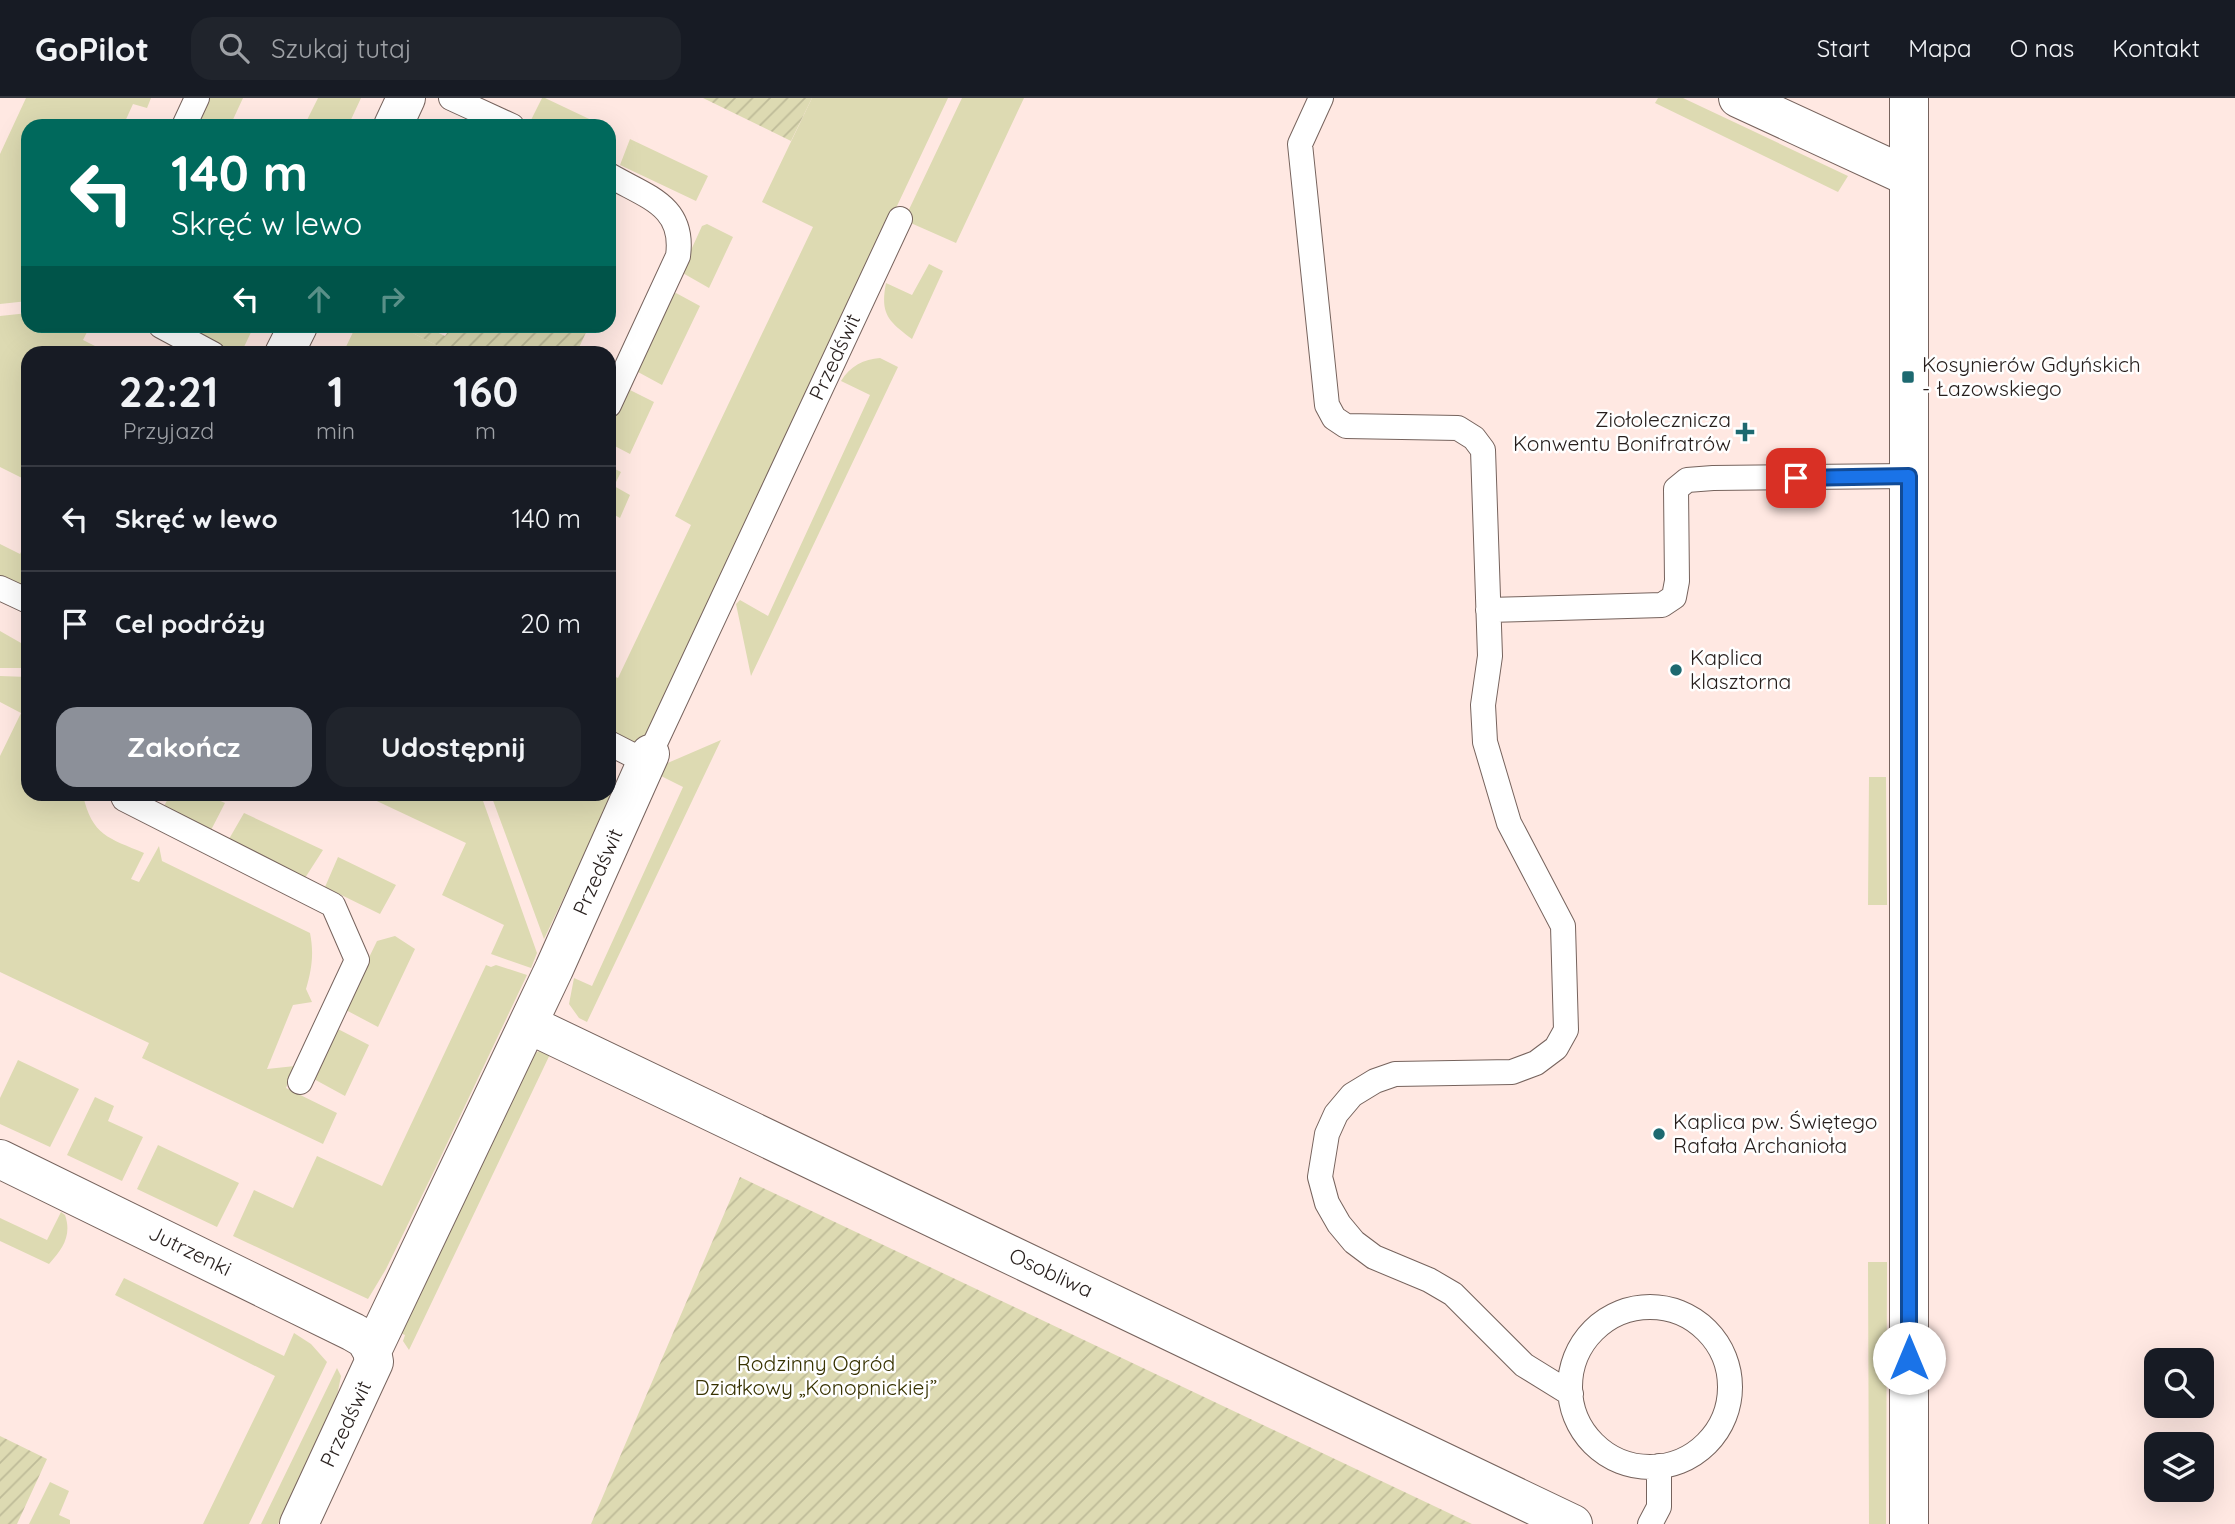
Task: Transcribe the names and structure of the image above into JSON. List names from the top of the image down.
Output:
{
  "streets": {
    "street": ["Przedświt", "Jutrzenki", "Osobliwa"]
  },
  "crossings": [
    ["Przedświt", "Jutrzenki"],
    ["Przedświt", "Osobliwa"]
  ],
  "parks": ["Rodzinny Ogród Działkowy „Konopnickiej”"],
  "places": {
    "transit": ["Kosynierów Gdyńskich - Łazowskiego"],
    "health": ["Ziołolecznicza Konwentu Bonifratrów"],
    "other": ["Kaplica klasztorna", "Kaplica pw. Świętego Rafała Archanioła"]
  },
  "page": {
    "header": "GoPilot",
    "search": "Szukaj tutaj",
    "nav": [
      "Start",
      "Mapa",
      "O nas",
      "Kontakt"
    ],
    "turn": ["140 m", "Skręć w lewo"],
    "eta": [
      "22:21",
      "Przyjazd",
      "1",
      "min",
      "160",
      "m"
    ],
    "list": [
      {
        "name": "Skręć w lewo",
        "value": "140 m"
      },
      {
        "name": "Cel podróży",
        "value": "20 m"
      }
    ],
    "buttons": ["Zakończ", "Udostępnij"]
  }
}
